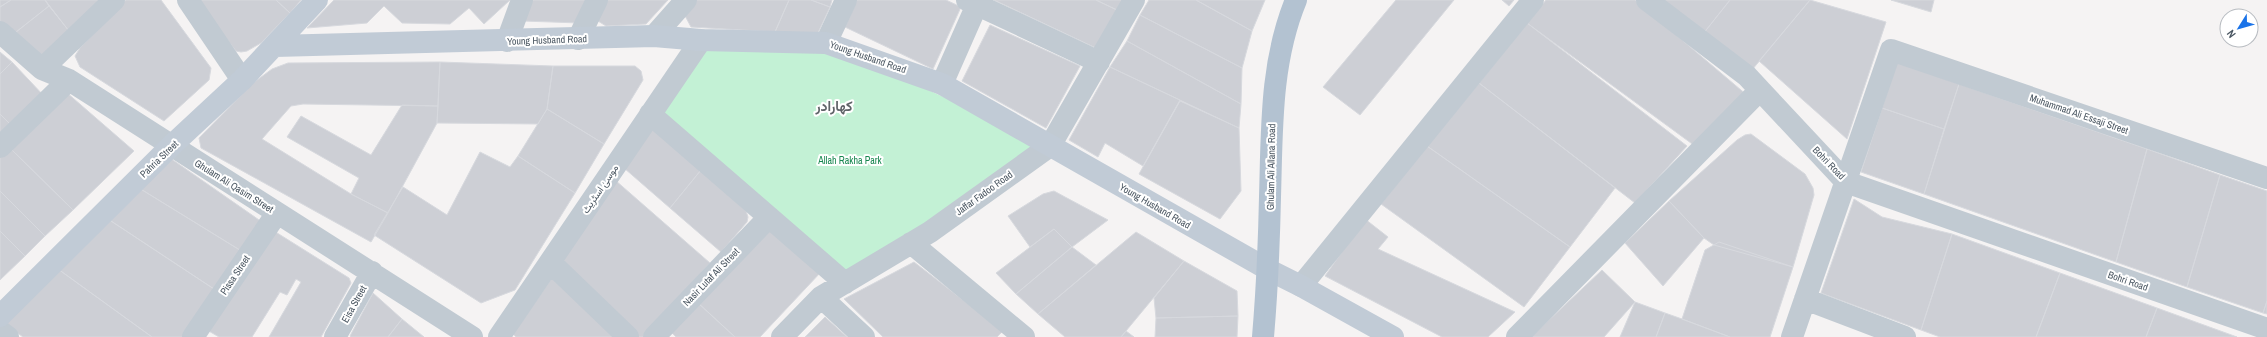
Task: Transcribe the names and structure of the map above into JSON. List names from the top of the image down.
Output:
{
  "streets": {
    "main road": ["Ghulam Ali Allana Road"],
    "street": [
      "Young Husband Road",
      "Muhammad Ali Essaji Street",
      "Pahria Street",
      "Bohri Road",
      "Ghulam Ali Qasim Street",
      "موسیٰ اسٹریٹ",
      "Jaffar Fadoo Road",
      "Pissa Street",
      "Nasir Lutaf Ali Street",
      "Eisa Street"
    ]
  },
  "crossings": [
    ["Young Husband Road", "Pahria Street"],
    ["Young Husband Road", "Ghulam Ali Allana Road"],
    ["Young Husband Road", "موسیٰ اسٹریٹ"],
    ["Young Husband Road", "Jaffar Fadoo Road"],
    ["Muhammad Ali Essaji Street", "Bohri Road"],
    ["Pahria Street", "Ghulam Ali Qasim Street"],
    ["Ghulam Ali Qasim Street", "Pissa Street"],
    ["Ghulam Ali Qasim Street", "Eisa Street"]
  ],
  "districts": ["کھارادر"],
  "parks": ["Allah Rakha Park"],
  "north": "bottom left"
}
